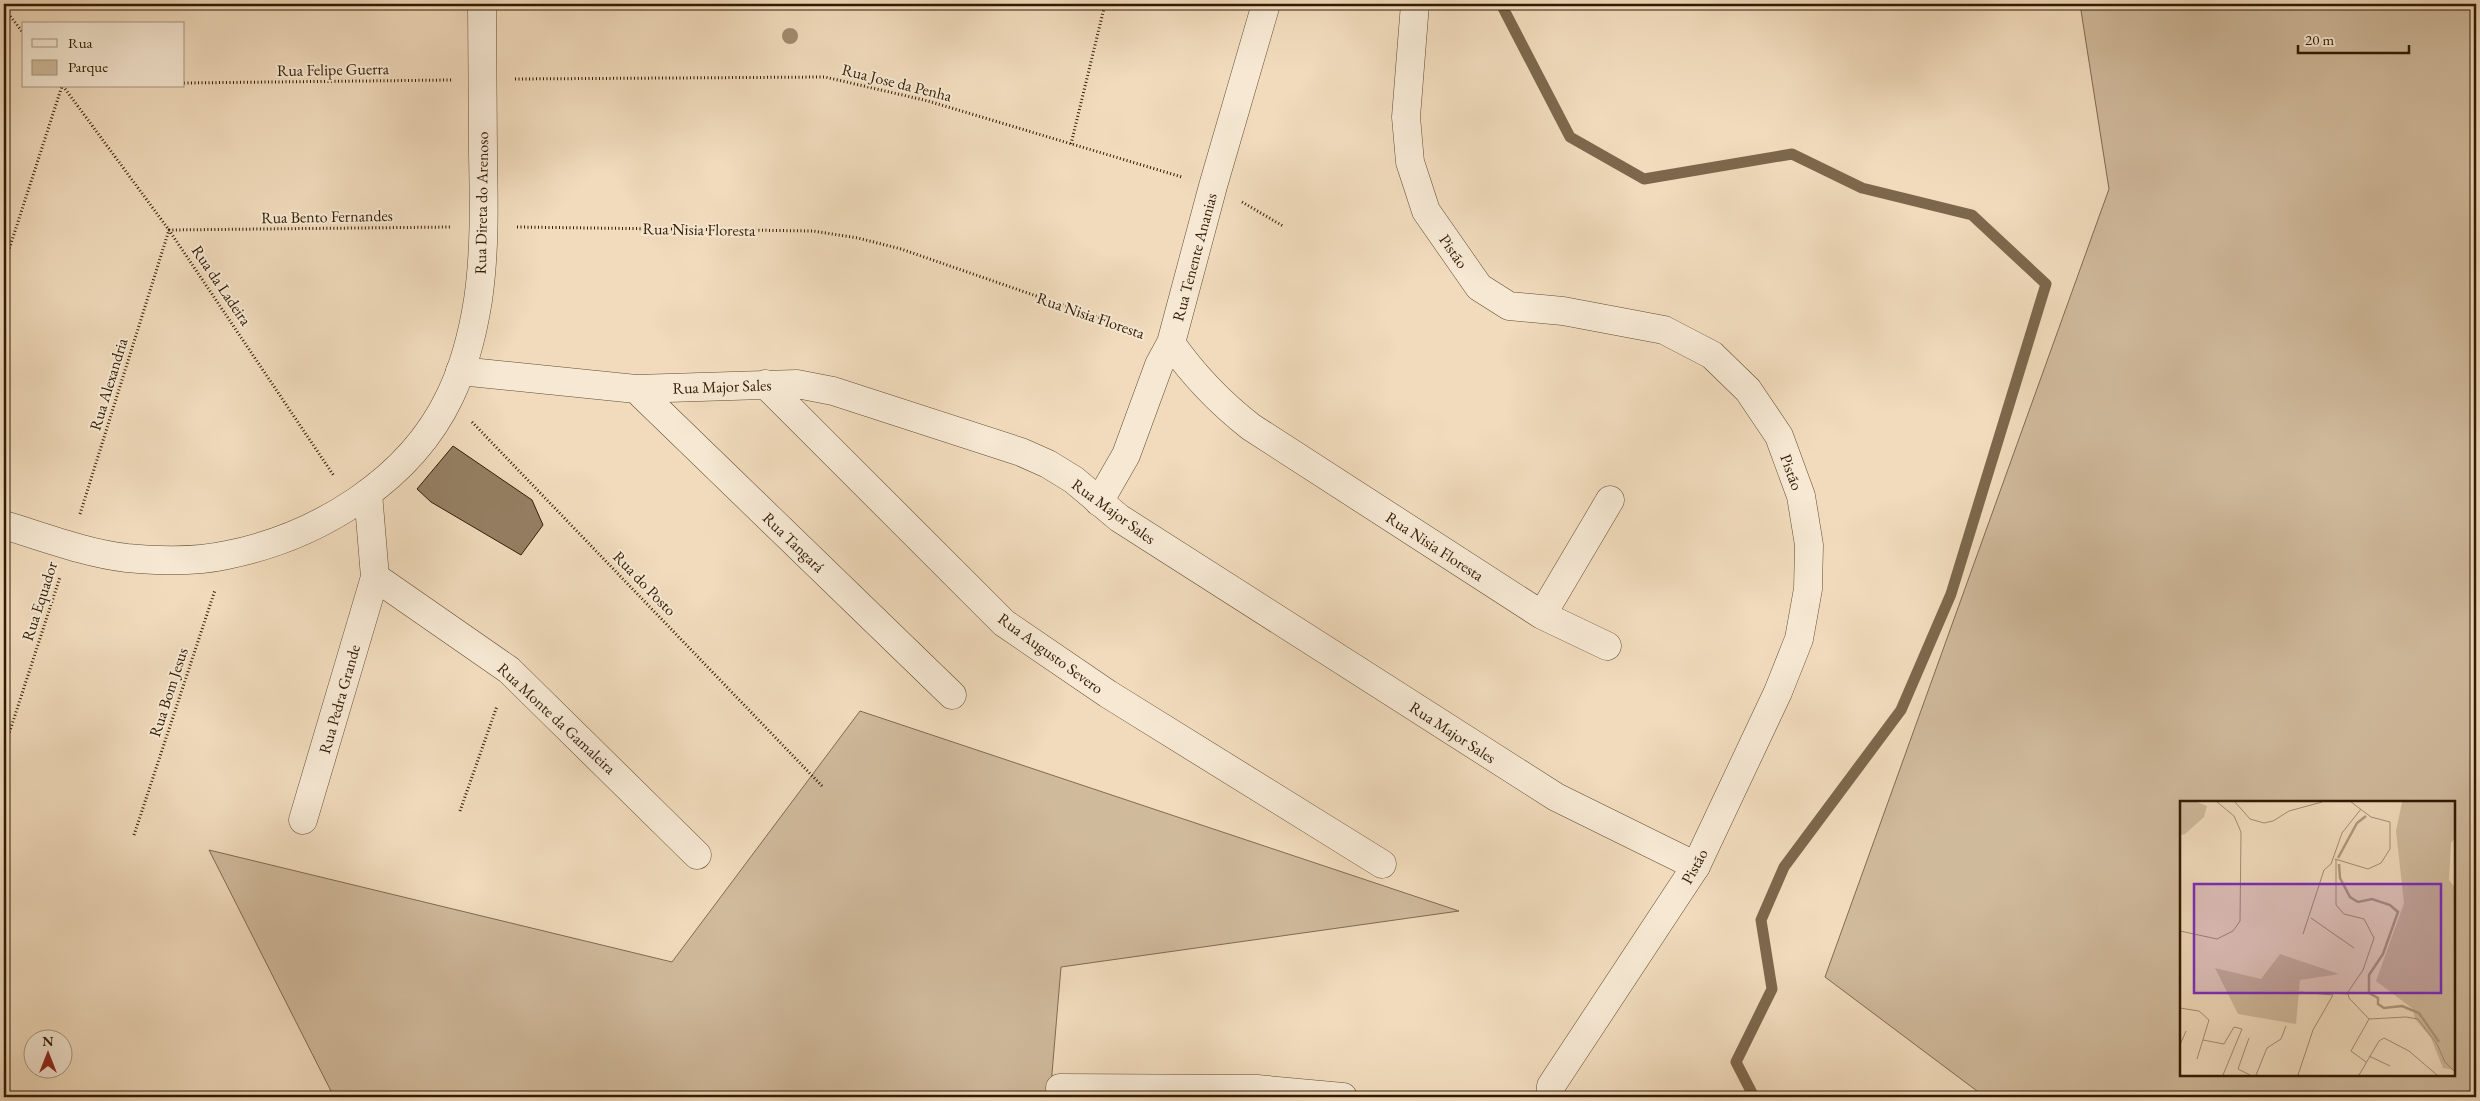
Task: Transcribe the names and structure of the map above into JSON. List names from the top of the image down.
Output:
{
  "streets": {
    "street": [
      "Rua Direta do Arenoso",
      "Rua Nisia Floresta",
      "Pistão",
      "Rua Tenente Ananias",
      "Rua Major Sales",
      "Rua Tangará",
      "Rua Augusto Severo",
      "Rua Pedra Grande",
      "Rua Monte da Gamaleira"
    ],
    "path": [
      "Rua Felipe Guerra",
      "Rua Jose da Penha",
      "Rua Bento Fernandes",
      "Rua da Ladeira",
      "Rua Alexandria",
      "Rua do Posto",
      "Rua Equador",
      "Rua Bom Jesus"
    ]
  },
  "crossings": [
    ["Rua Felipe Guerra", "Rua Jose da Penha"],
    ["Rua Felipe Guerra", "Rua Direta do Arenoso"],
    ["Rua Jose da Penha", "Rua Direta do Arenoso"],
    ["Rua Jose da Penha", "Rua Tenente Ananias"],
    ["Rua Direta do Arenoso", "Rua Bento Fernandes"],
    ["Rua Direta do Arenoso", "Rua Nisia Floresta"],
    ["Rua Direta do Arenoso", "Rua da Ladeira"],
    ["Rua Direta do Arenoso", "Rua Alexandria"],
    ["Rua Direta do Arenoso", "Rua Major Sales"],
    ["Rua Direta do Arenoso", "Rua do Posto"],
    ["Rua Direta do Arenoso", "Rua Equador"],
    ["Rua Direta do Arenoso", "Rua Bom Jesus"],
    ["Rua Bento Fernandes", "Rua Nisia Floresta"],
    ["Rua Bento Fernandes", "Rua da Ladeira"],
    ["Rua Bento Fernandes", "Rua Alexandria"],
    ["Rua Nisia Floresta", "Rua Tenente Ananias"],
    ["Pistão", "Rua Major Sales"],
    ["Rua Tenente Ananias", "Rua Major Sales"],
    ["Rua da Ladeira", "Rua Alexandria"],
    ["Rua Alexandria", "Rua Equador"],
    ["Rua Major Sales", "Rua Tangará"],
    ["Rua Major Sales", "Rua Augusto Severo"],
    ["Rua Pedra Grande", "Rua Monte da Gamaleira"]
  ],
  "legend": ["Rua", "Parque"],
  "scale_bar": "20 m",
  "north": "top"
}
